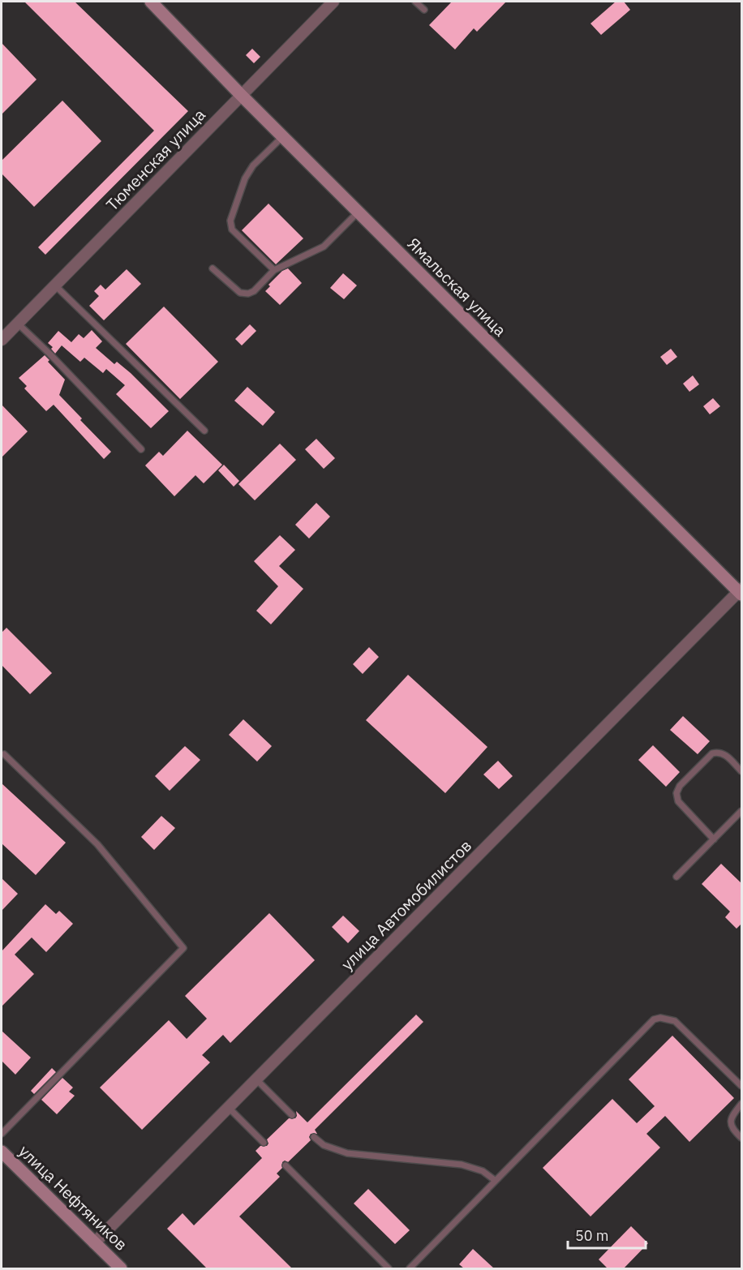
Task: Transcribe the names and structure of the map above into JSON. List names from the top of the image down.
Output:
{
  "streets": {
    "street": [
      "Тюменская улица",
      "Ямальская улица",
      "улица Автомобилистов",
      "улица Нефтяников"
    ]
  },
  "crossings": [
    ["Тюменская улица", "Ямальская улица"],
    ["Ямальская улица", "улица Автомобилистов"],
    ["улица Автомобилистов", "улица Нефтяников"]
  ],
  "scale_bar": "50 m"
}
